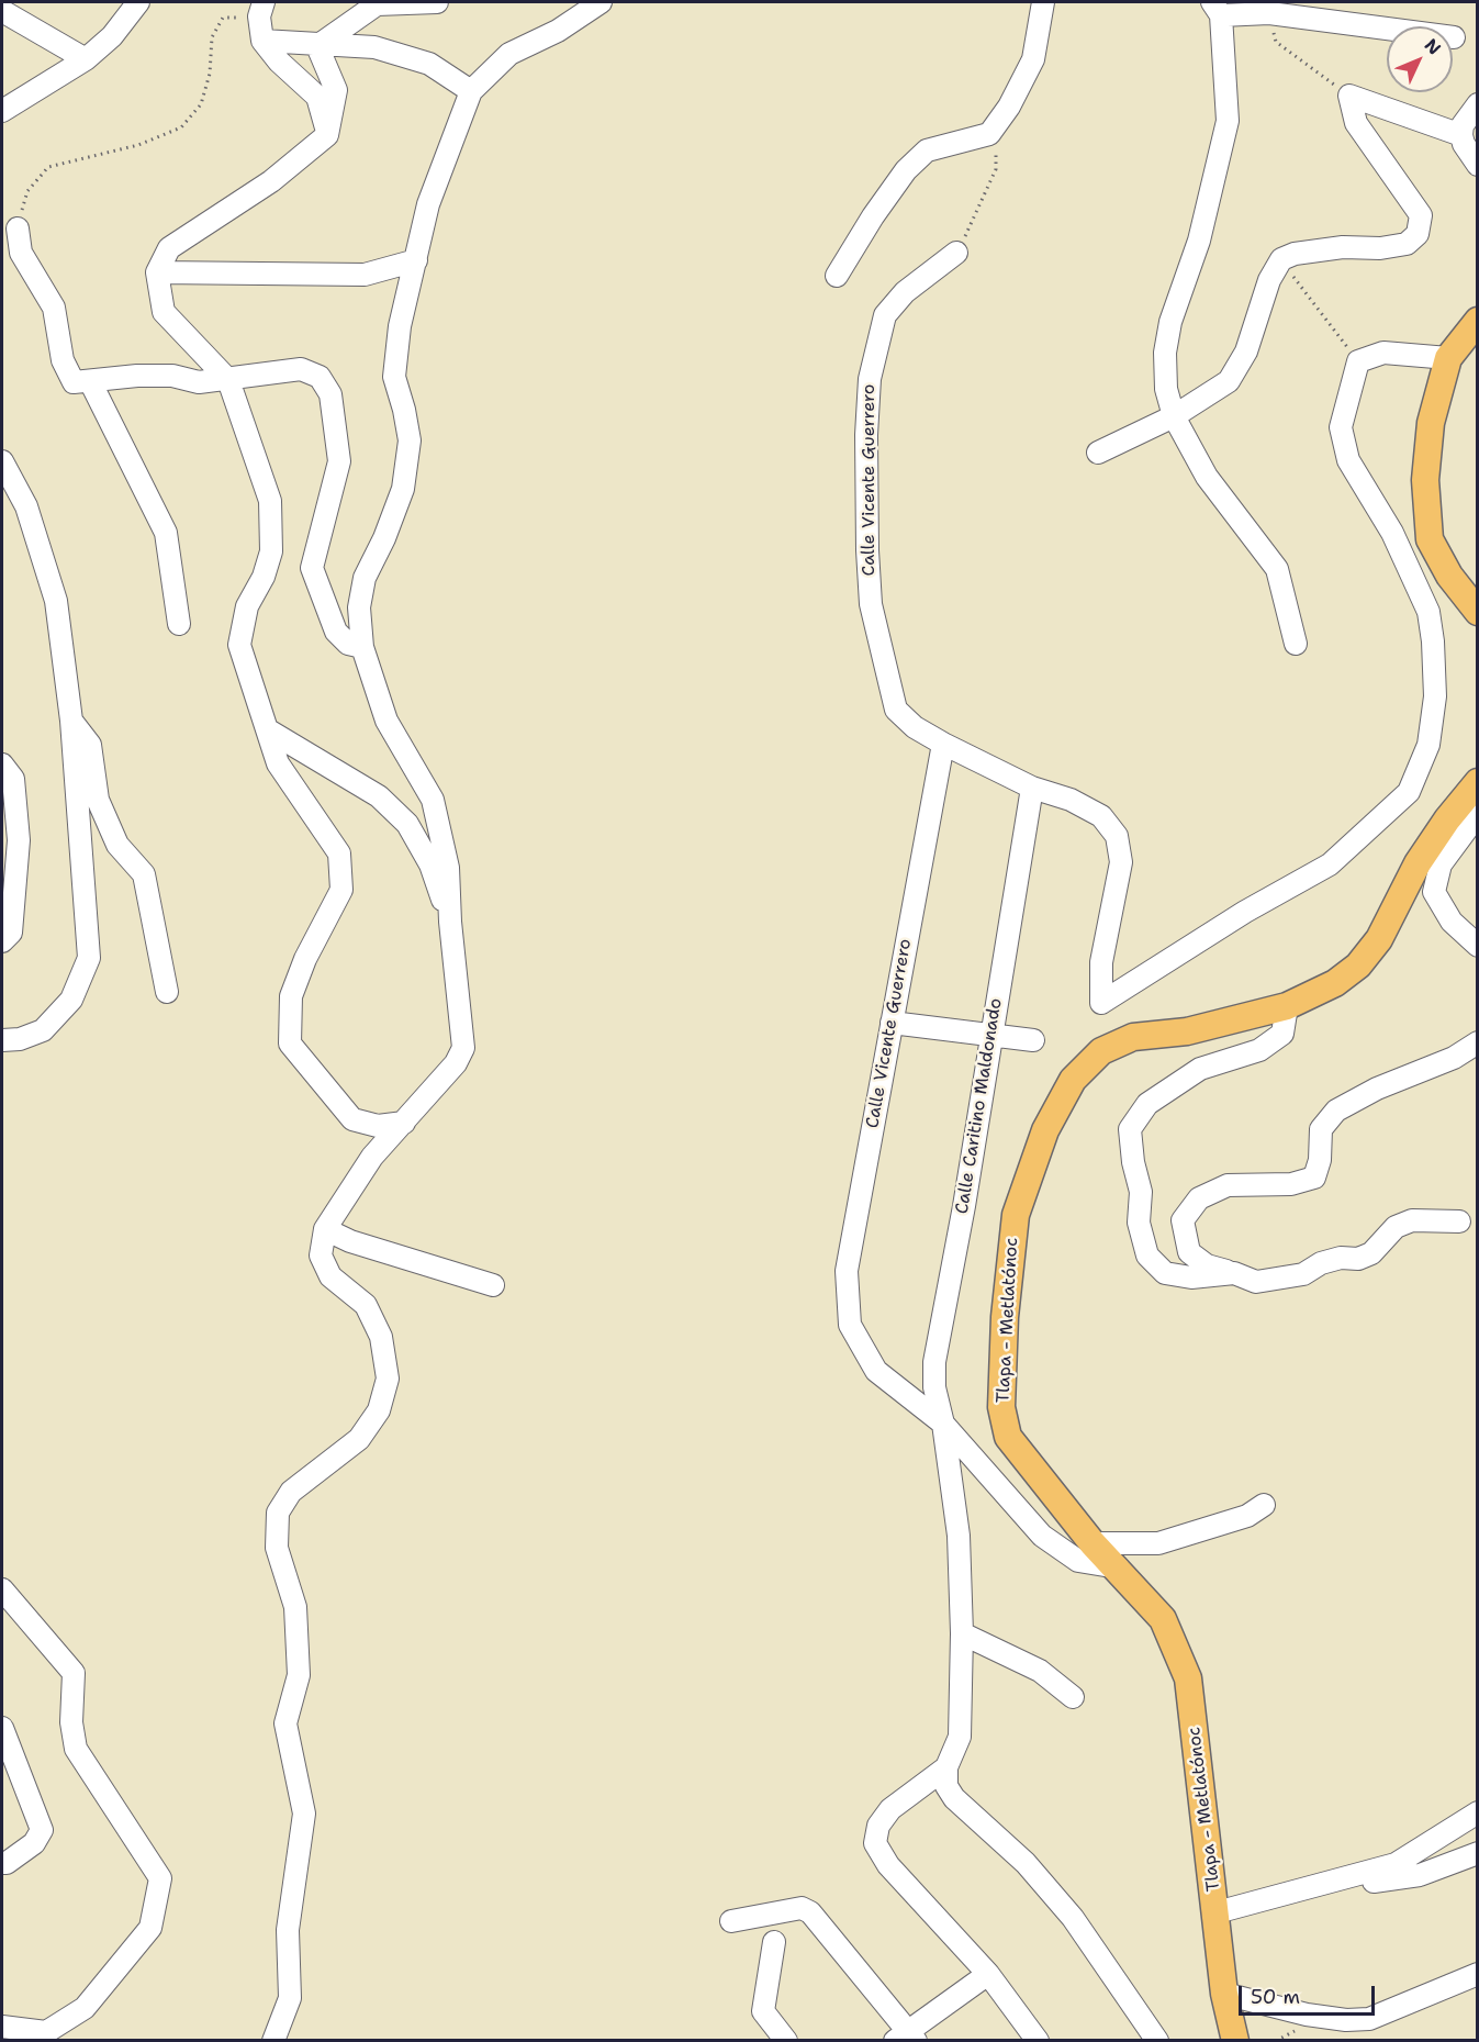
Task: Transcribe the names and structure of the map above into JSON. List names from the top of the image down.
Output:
{
  "streets": {
    "main road": ["Tlapa - Metlatónoc"],
    "street": ["Calle Vicente Guerrero", "Calle Caritino Maldonado"]
  },
  "crossings": [
    ["Calle Vicente Guerrero", "Calle Caritino Maldonado"]
  ],
  "scale_bar": "50 m",
  "north": "top right"
}
